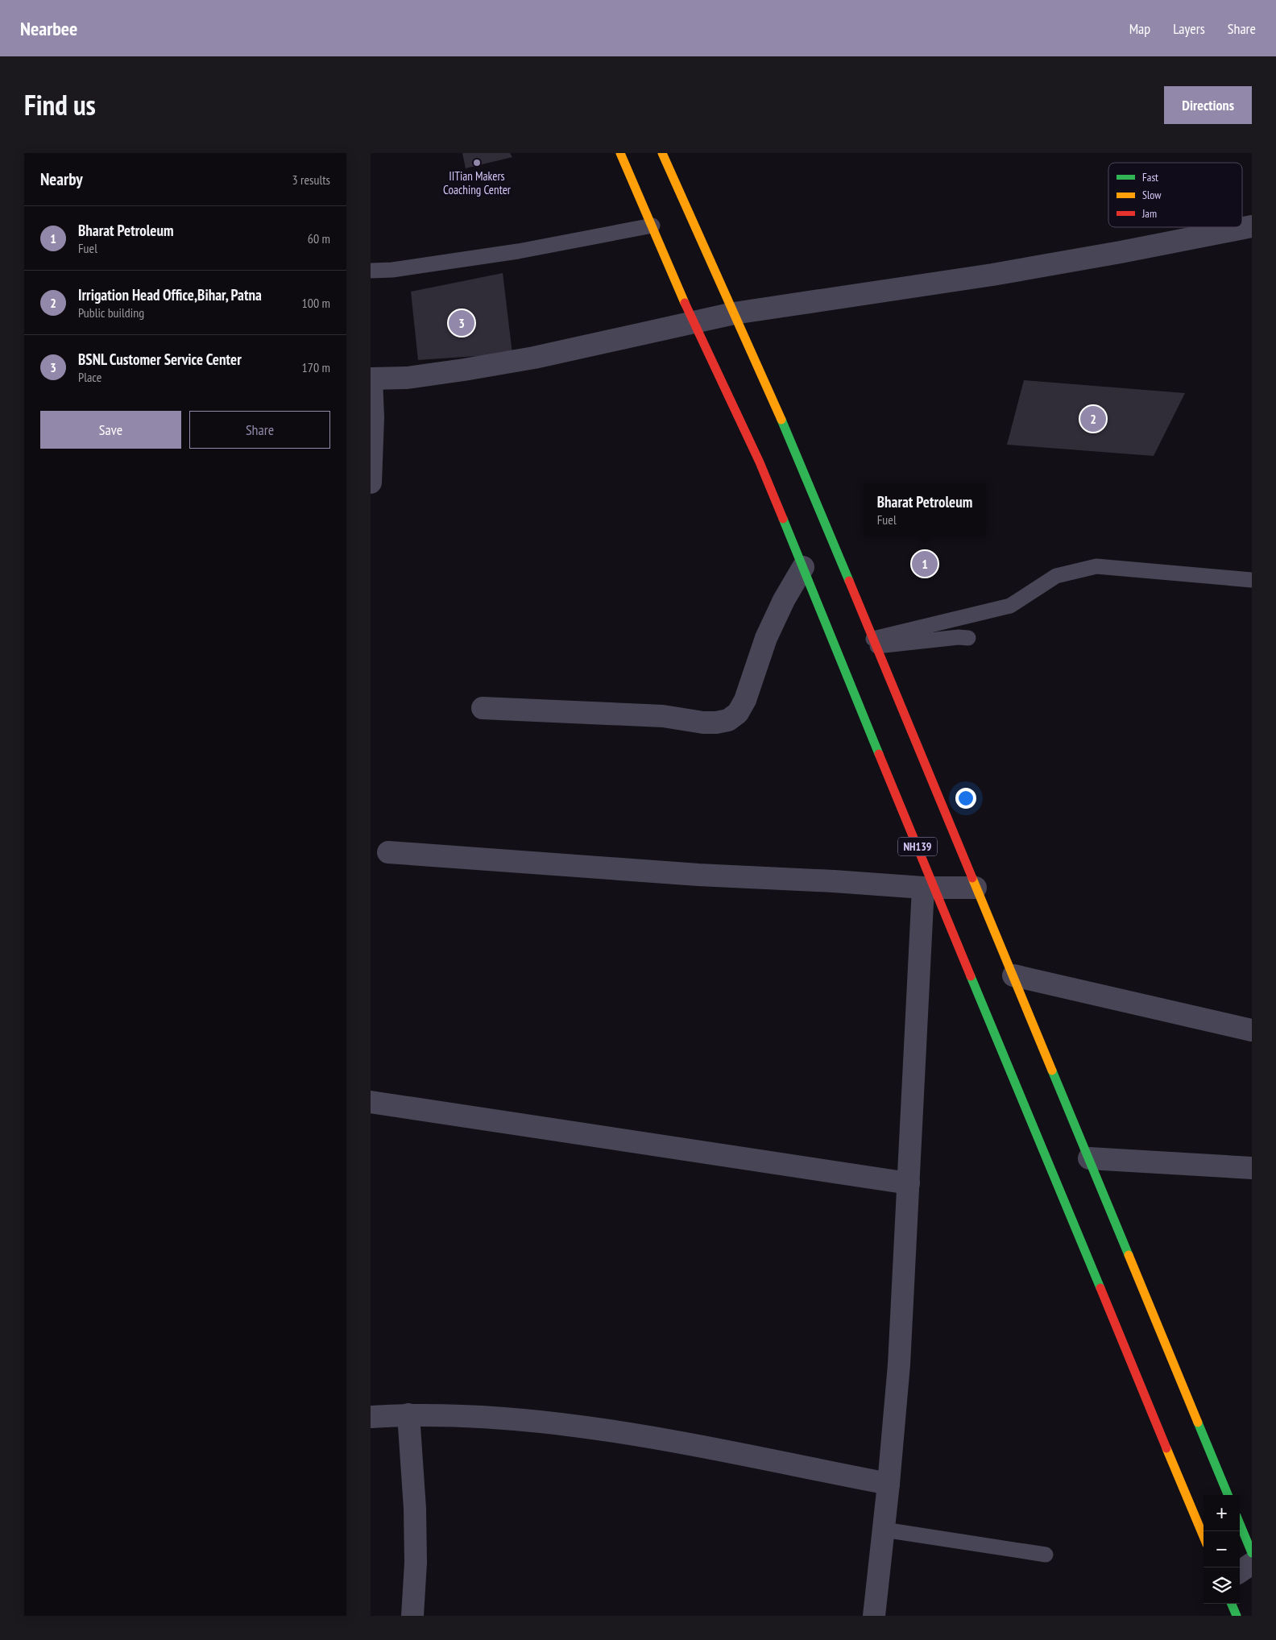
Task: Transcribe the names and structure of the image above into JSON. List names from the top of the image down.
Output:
{
  "streets": {
    "highway": ["NH139"]
  },
  "places": ["IITian Makers Coaching Center"],
  "legend": ["Fast", "Slow", "Jam"],
  "page": {
    "header": "Nearbee",
    "nav": ["Map", "Layers", "Share"],
    "title": "Find us",
    "buttons": [
      "Directions",
      ["Save", "Share"]
    ],
    "heading": ["Nearby", "3 results"],
    "list": [
      {
        "mark": "1",
        "name": "Bharat Petroleum",
        "note": "Fuel",
        "value": "60 m"
      },
      {
        "mark": "2",
        "name": "Irrigation Head Office,Bihar, Patna",
        "note": "Public building",
        "value": "100 m"
      },
      {
        "mark": "3",
        "name": "BSNL Customer Service Center",
        "note": "Place",
        "value": "170 m"
      }
    ],
    "pins": ["3", "2", "1"],
    "popup": ["Bharat Petroleum", "Fuel"],
    "map_buttons": ["+", "−"]
  }
}
